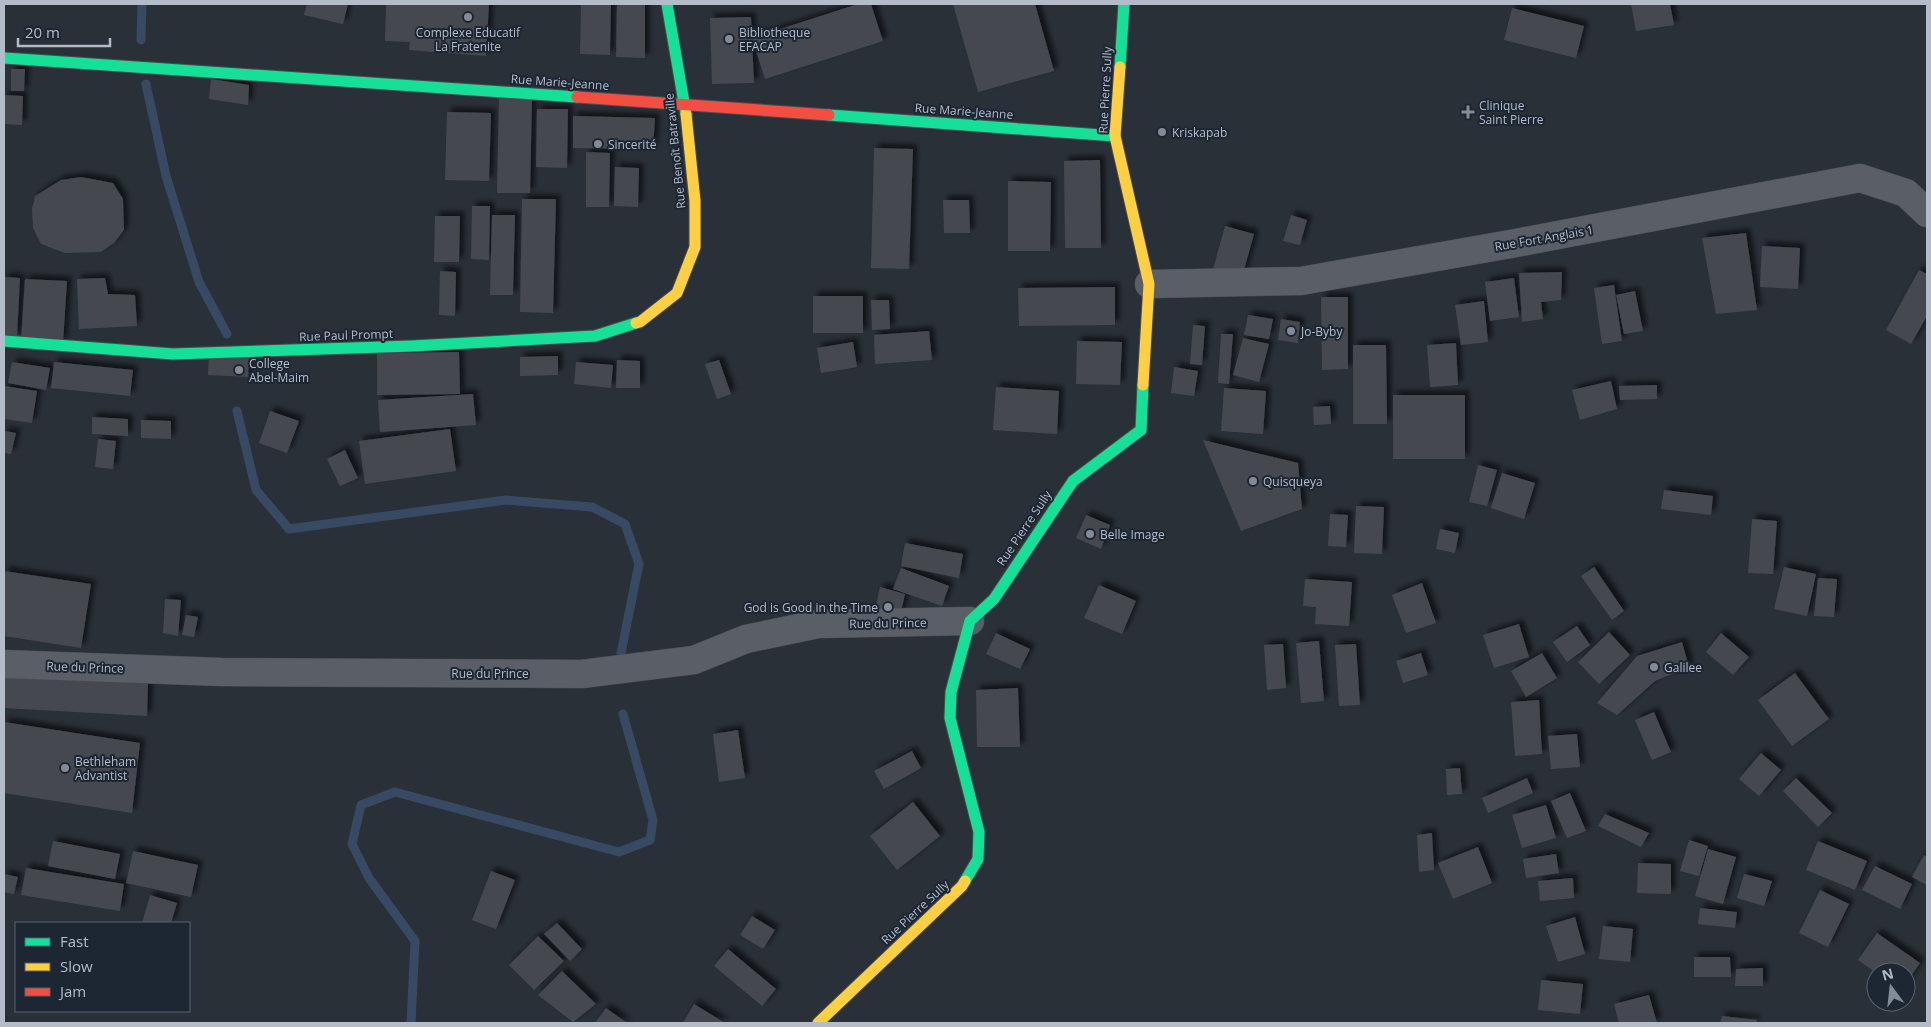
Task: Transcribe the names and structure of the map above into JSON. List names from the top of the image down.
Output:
{
  "streets": {
    "street": [
      "Rue Marie-Jeanne",
      "Rue Pierre Sully",
      "Rue Benoît Batraville",
      "Rue Fort Anglais 1",
      "Rue Paul Prompt",
      "Rue du Prince"
    ]
  },
  "crossings": [
    ["Rue Marie-Jeanne", "Rue Pierre Sully"],
    ["Rue Marie-Jeanne", "Rue Benoît Batraville"],
    ["Rue Pierre Sully", "Rue Fort Anglais 1"],
    ["Rue Pierre Sully", "Rue du Prince"],
    ["Rue Benoît Batraville", "Rue Paul Prompt"]
  ],
  "places": {
    "other": [
      "Complexe Educatif La Fratenite",
      "Bibliotheque EFACAP",
      "Kriskapab",
      "Sincerité",
      "Jo-Byby",
      "College Abel-Maim",
      "Quisqueya",
      "Belle Image",
      "God is Good in the Time",
      "Galilee",
      "Bethleham Advantist"
    ],
    "health": ["Clinique Saint Pierre"]
  },
  "legend": ["Fast", "Slow", "Jam"],
  "scale_bar": "20 m",
  "north": "top"
}
